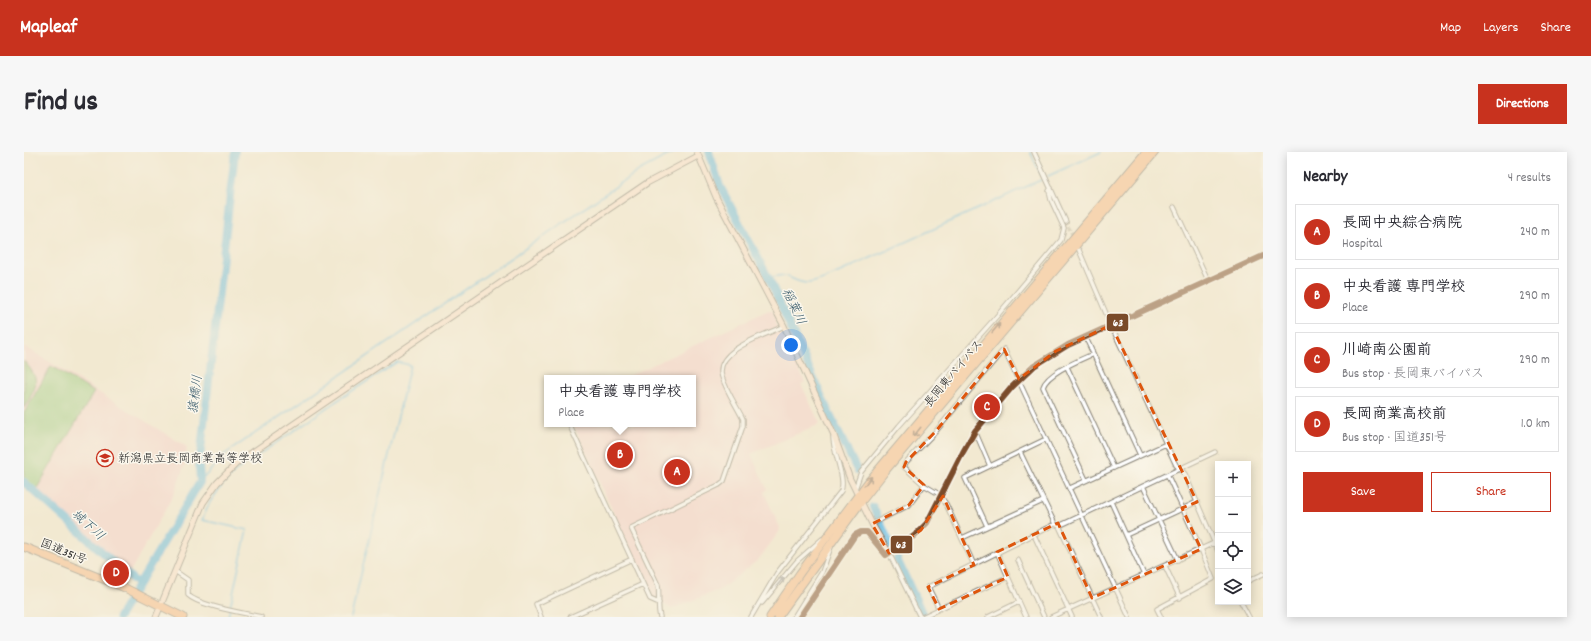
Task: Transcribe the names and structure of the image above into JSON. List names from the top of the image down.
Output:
{
  "streets": {
    "highway": ["長岡東バイパス", "国道351号"]
  },
  "water": ["稲葉川", "猿橋川", "城下川"],
  "places": {
    "school or university": ["新潟県立長岡商業高等学校"]
  },
  "lines": ["transit line 63"],
  "page": {
    "header": "Mapleaf",
    "nav": ["Map", "Layers", "Share"],
    "title": "Find us",
    "buttons": [
      "Directions",
      ["Save", "Share"]
    ],
    "heading": ["Nearby", "4 results"],
    "list": [
      {
        "mark": "A",
        "name": "長岡中央綜合病院",
        "note": "Hospital",
        "value": "240 m"
      },
      {
        "mark": "B",
        "name": "中央看護 専門学校",
        "note": "Place",
        "value": "290 m"
      },
      {
        "mark": "C",
        "name": "川崎南公園前",
        "note": "Bus stop · 長岡東バイパス",
        "value": "290 m"
      },
      {
        "mark": "D",
        "name": "長岡商業高校前",
        "note": "Bus stop · 国道351号",
        "value": "1.0 km"
      }
    ],
    "popup": ["中央看護 専門学校", "Place"],
    "pins": [
      "C",
      "B",
      "A",
      "D"
    ],
    "map_buttons": ["+", "−"]
  }
}
